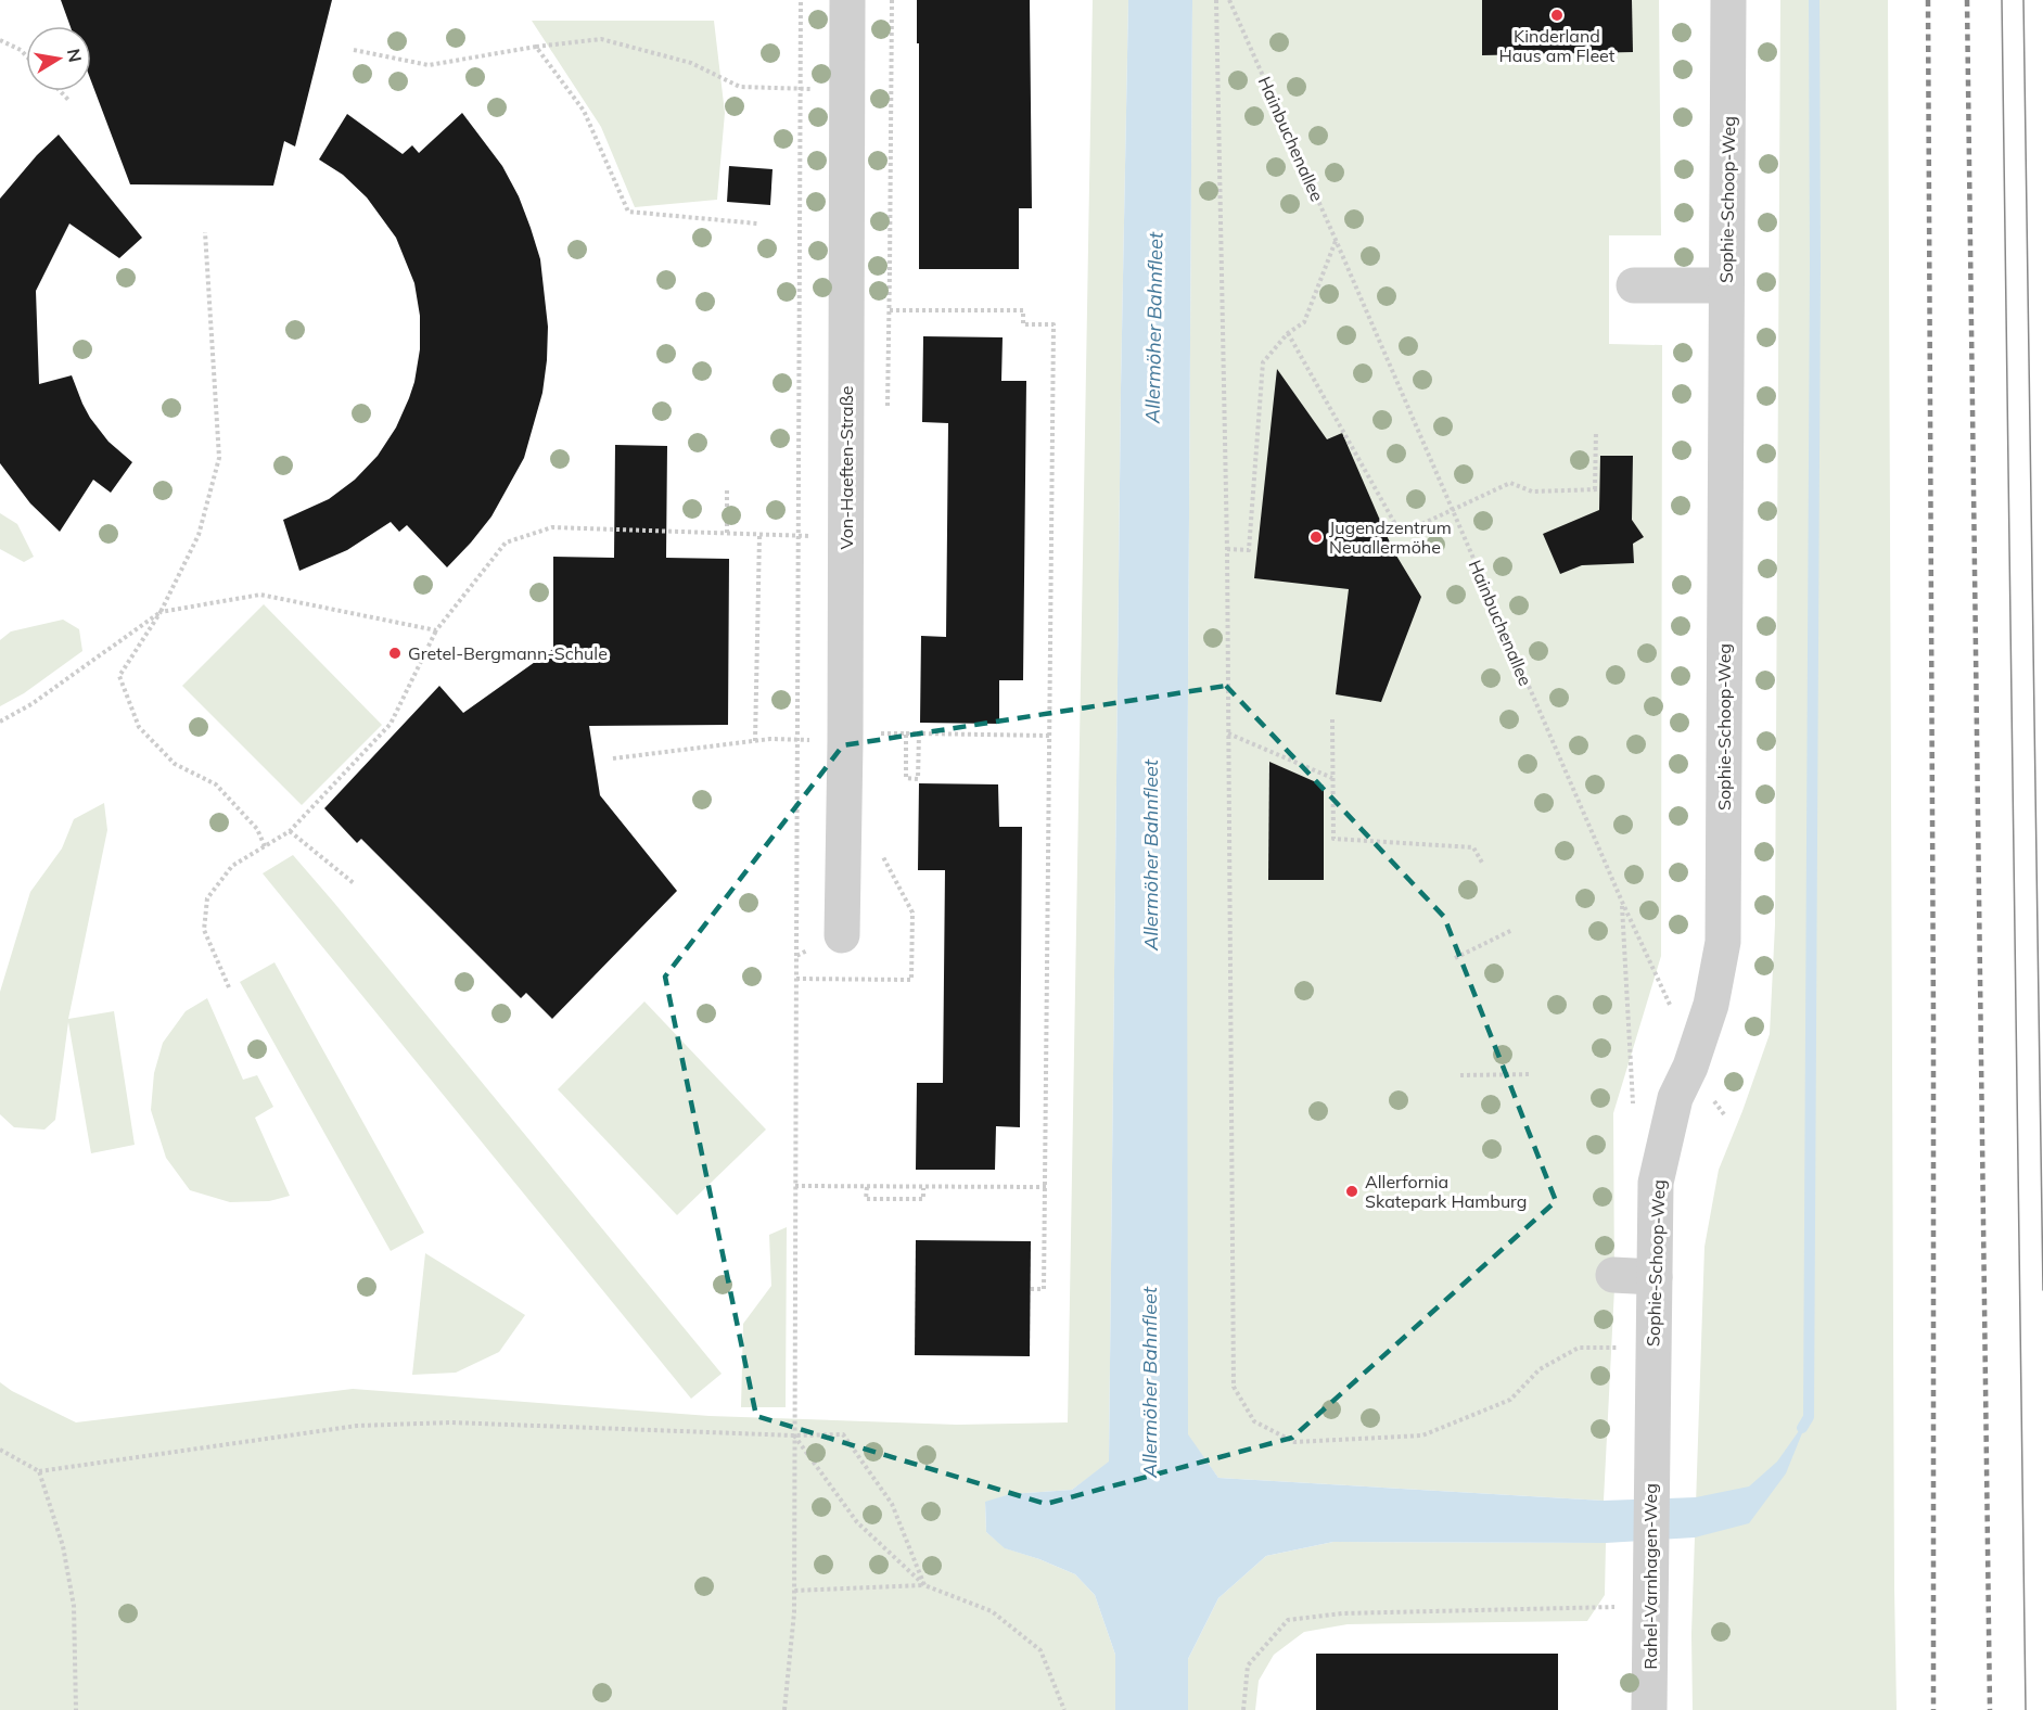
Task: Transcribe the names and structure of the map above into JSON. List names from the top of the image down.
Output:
{
  "streets": {
    "street": ["Sophie-Schoop-Weg", "Von-Haeften-Straße", "Rahel-Varnhagen-Weg"],
    "path": ["Hainbuchenallee"]
  },
  "crossings": [
    ["Sophie-Schoop-Weg", "Rahel-Varnhagen-Weg"]
  ],
  "water": ["Allermöher Bahnfleet"],
  "places": [
    "Kinderland Haus am Fleet",
    "Jugendzentrum Neuallermöhe",
    "Gretel-Bergmann-Schule",
    "Allerfornia Skatepark Hamburg"
  ],
  "north": "right"
}
